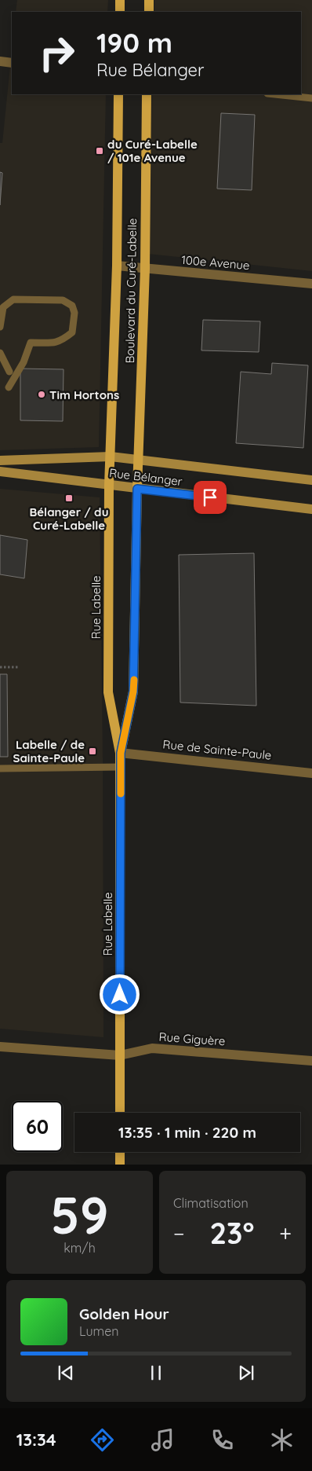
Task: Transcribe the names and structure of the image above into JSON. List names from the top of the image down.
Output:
{
  "streets": {
    "main road": ["Boulevard du Curé-Labelle", "Rue Labelle"],
    "street": [
      "100e Avenue",
      "Rue Bélanger",
      "Rue de Sainte-Paule",
      "Rue Giguère"
    ]
  },
  "crossings": [
    ["100e Avenue", "Boulevard du Curé-Labelle"],
    ["Boulevard du Curé-Labelle", "Rue Bélanger"],
    ["Boulevard du Curé-Labelle", "Rue Labelle"],
    ["Rue Bélanger", "Rue Labelle"],
    ["Rue Labelle", "Rue de Sainte-Paule"],
    ["Rue Labelle", "Rue Giguère"]
  ],
  "places": {
    "transit": ["du Curé-Labelle / 101e Avenue", "Bélanger / du Curé-Labelle", "Labelle / de Sainte-Paule"],
    "other": ["Tim Hortons"]
  },
  "page": {
    "turn": ["190 m", "Rue Bélanger"],
    "limit": "60",
    "trip": "13:35 · 1 min · 220 m",
    "tile": [
      ["59", "km/h"],
      "Climatisation"
    ],
    "heat": ["−", "23°", "+"],
    "song": ["Golden Hour", "Lumen"],
    "tabs": "13:34"
  }
}
